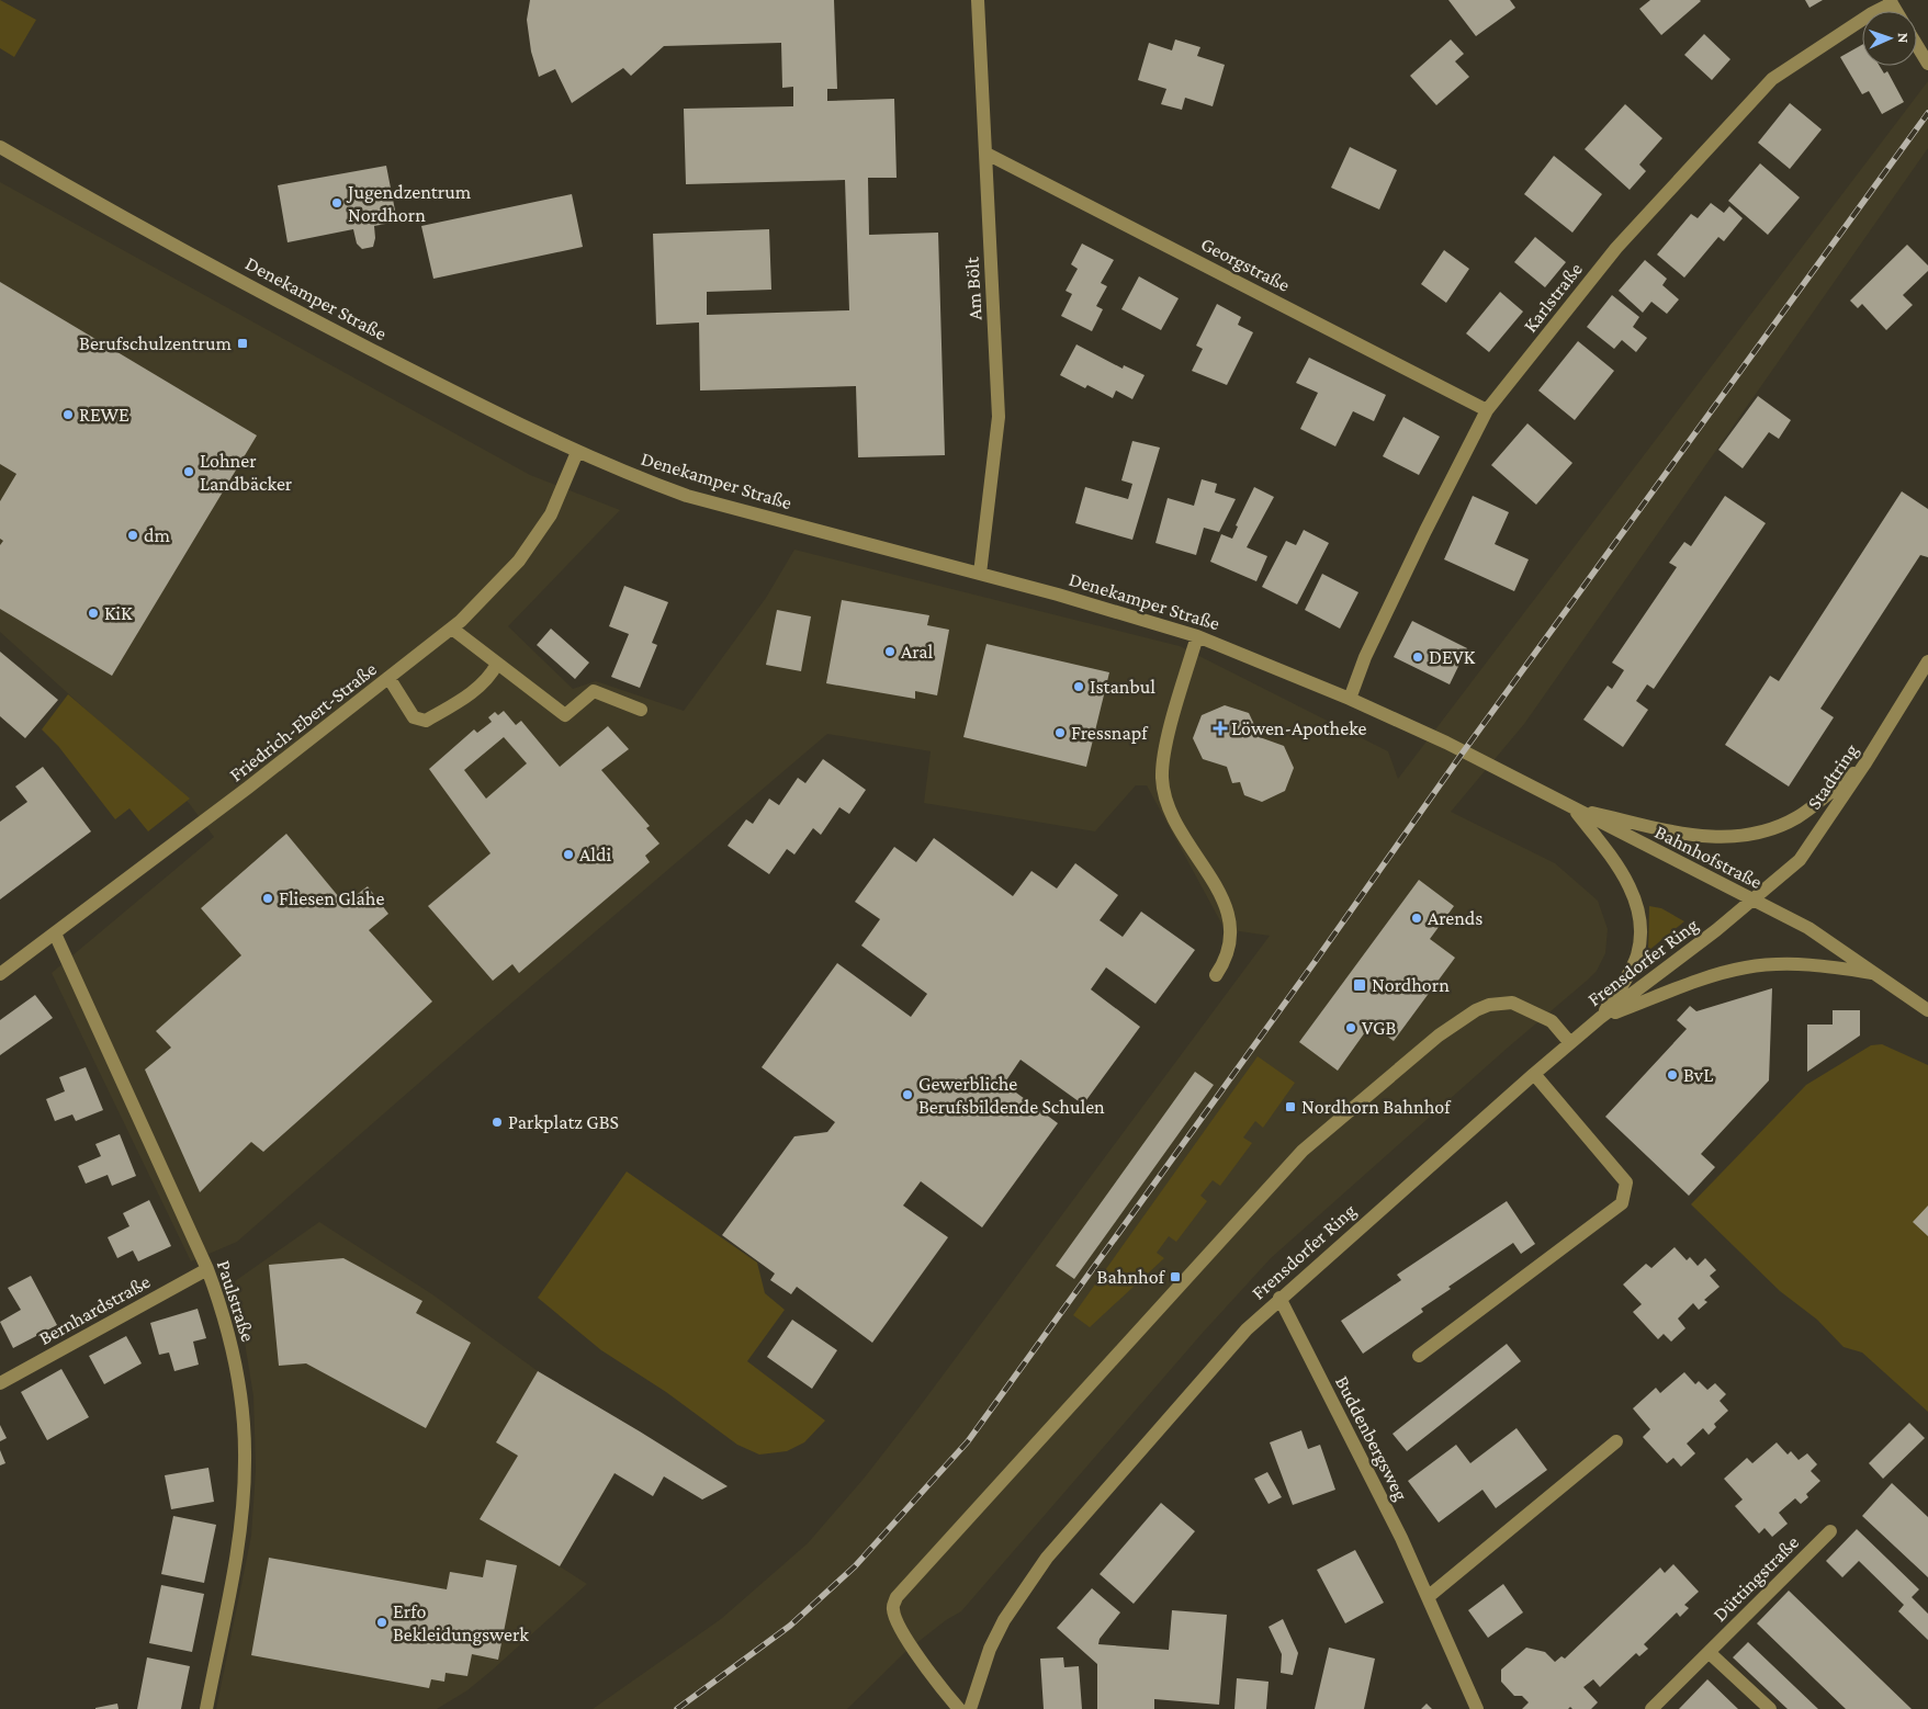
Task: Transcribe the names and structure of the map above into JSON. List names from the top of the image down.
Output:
{
  "streets": {
    "street": [
      "Georgstraße",
      "Am Bölt",
      "Karlstraße",
      "Denekamper Straße",
      "Friedrich-Ebert-Straße",
      "Stadtring",
      "Bahnhofstraße",
      "Frensdorfer Ring",
      "Paulstraße",
      "Bernhardstraße",
      "Buddenbergsweg",
      "Düttingstraße"
    ]
  },
  "crossings": [
    ["Georgstraße", "Am Bölt"],
    ["Georgstraße", "Karlstraße"],
    ["Am Bölt", "Denekamper Straße"],
    ["Karlstraße", "Denekamper Straße"],
    ["Denekamper Straße", "Friedrich-Ebert-Straße"],
    ["Denekamper Straße", "Bahnhofstraße"],
    ["Friedrich-Ebert-Straße", "Paulstraße"],
    ["Stadtring", "Bahnhofstraße"],
    ["Stadtring", "Frensdorfer Ring"],
    ["Bahnhofstraße", "Frensdorfer Ring"],
    ["Frensdorfer Ring", "Buddenbergsweg"],
    ["Paulstraße", "Bernhardstraße"]
  ],
  "places": {
    "other": [
      "Jugendzentrum Nordhorn",
      "REWE",
      "Lohner Landbäcker",
      "dm",
      "KiK",
      "Aral",
      "DEVK",
      "Istanbul",
      "Fressnapf",
      "Aldi",
      "Fliesen Glahe",
      "Arends",
      "VGB",
      "BvL",
      "Gewerbliche Berufsbildende Schulen",
      "Parkplatz GBS",
      "Erfo Bekleidungswerk"
    ],
    "transit": [
      "Berufschulzentrum",
      "Nordhorn",
      "Nordhorn Bahnhof",
      "Bahnhof"
    ],
    "health": ["Löwen-Apotheke"]
  },
  "north": "right"
}
